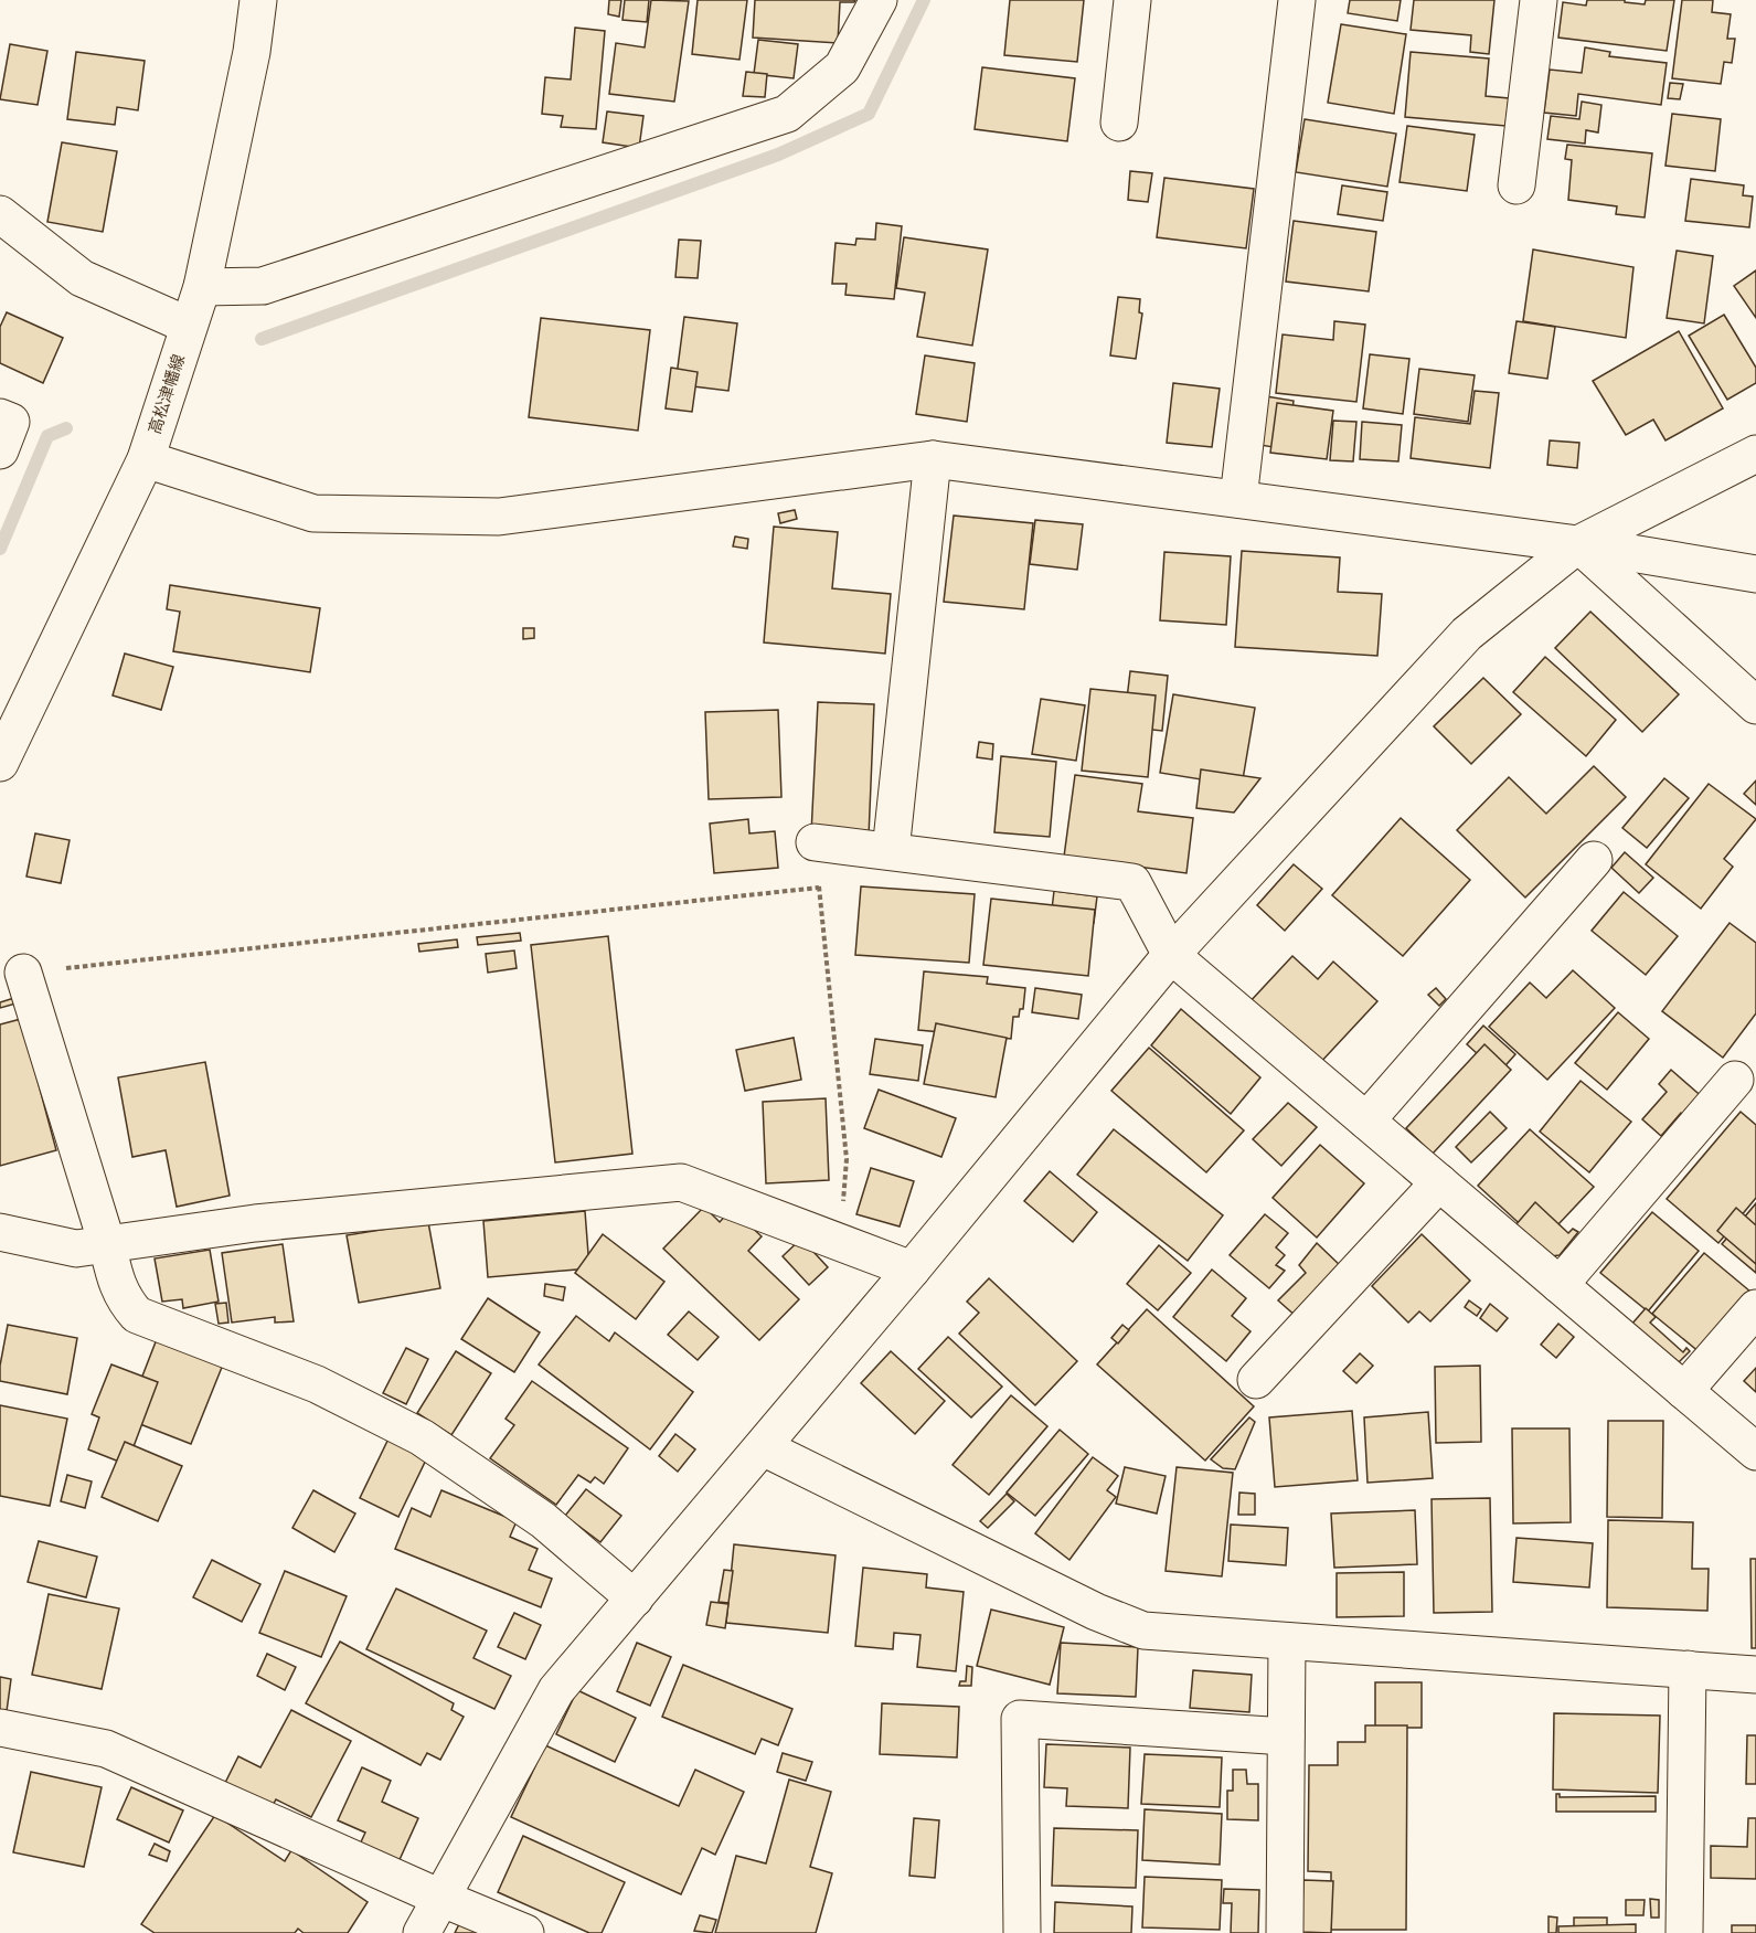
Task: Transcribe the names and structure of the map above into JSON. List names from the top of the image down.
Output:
{
  "streets": {
    "street": ["高松津幡線"]
  }
}
